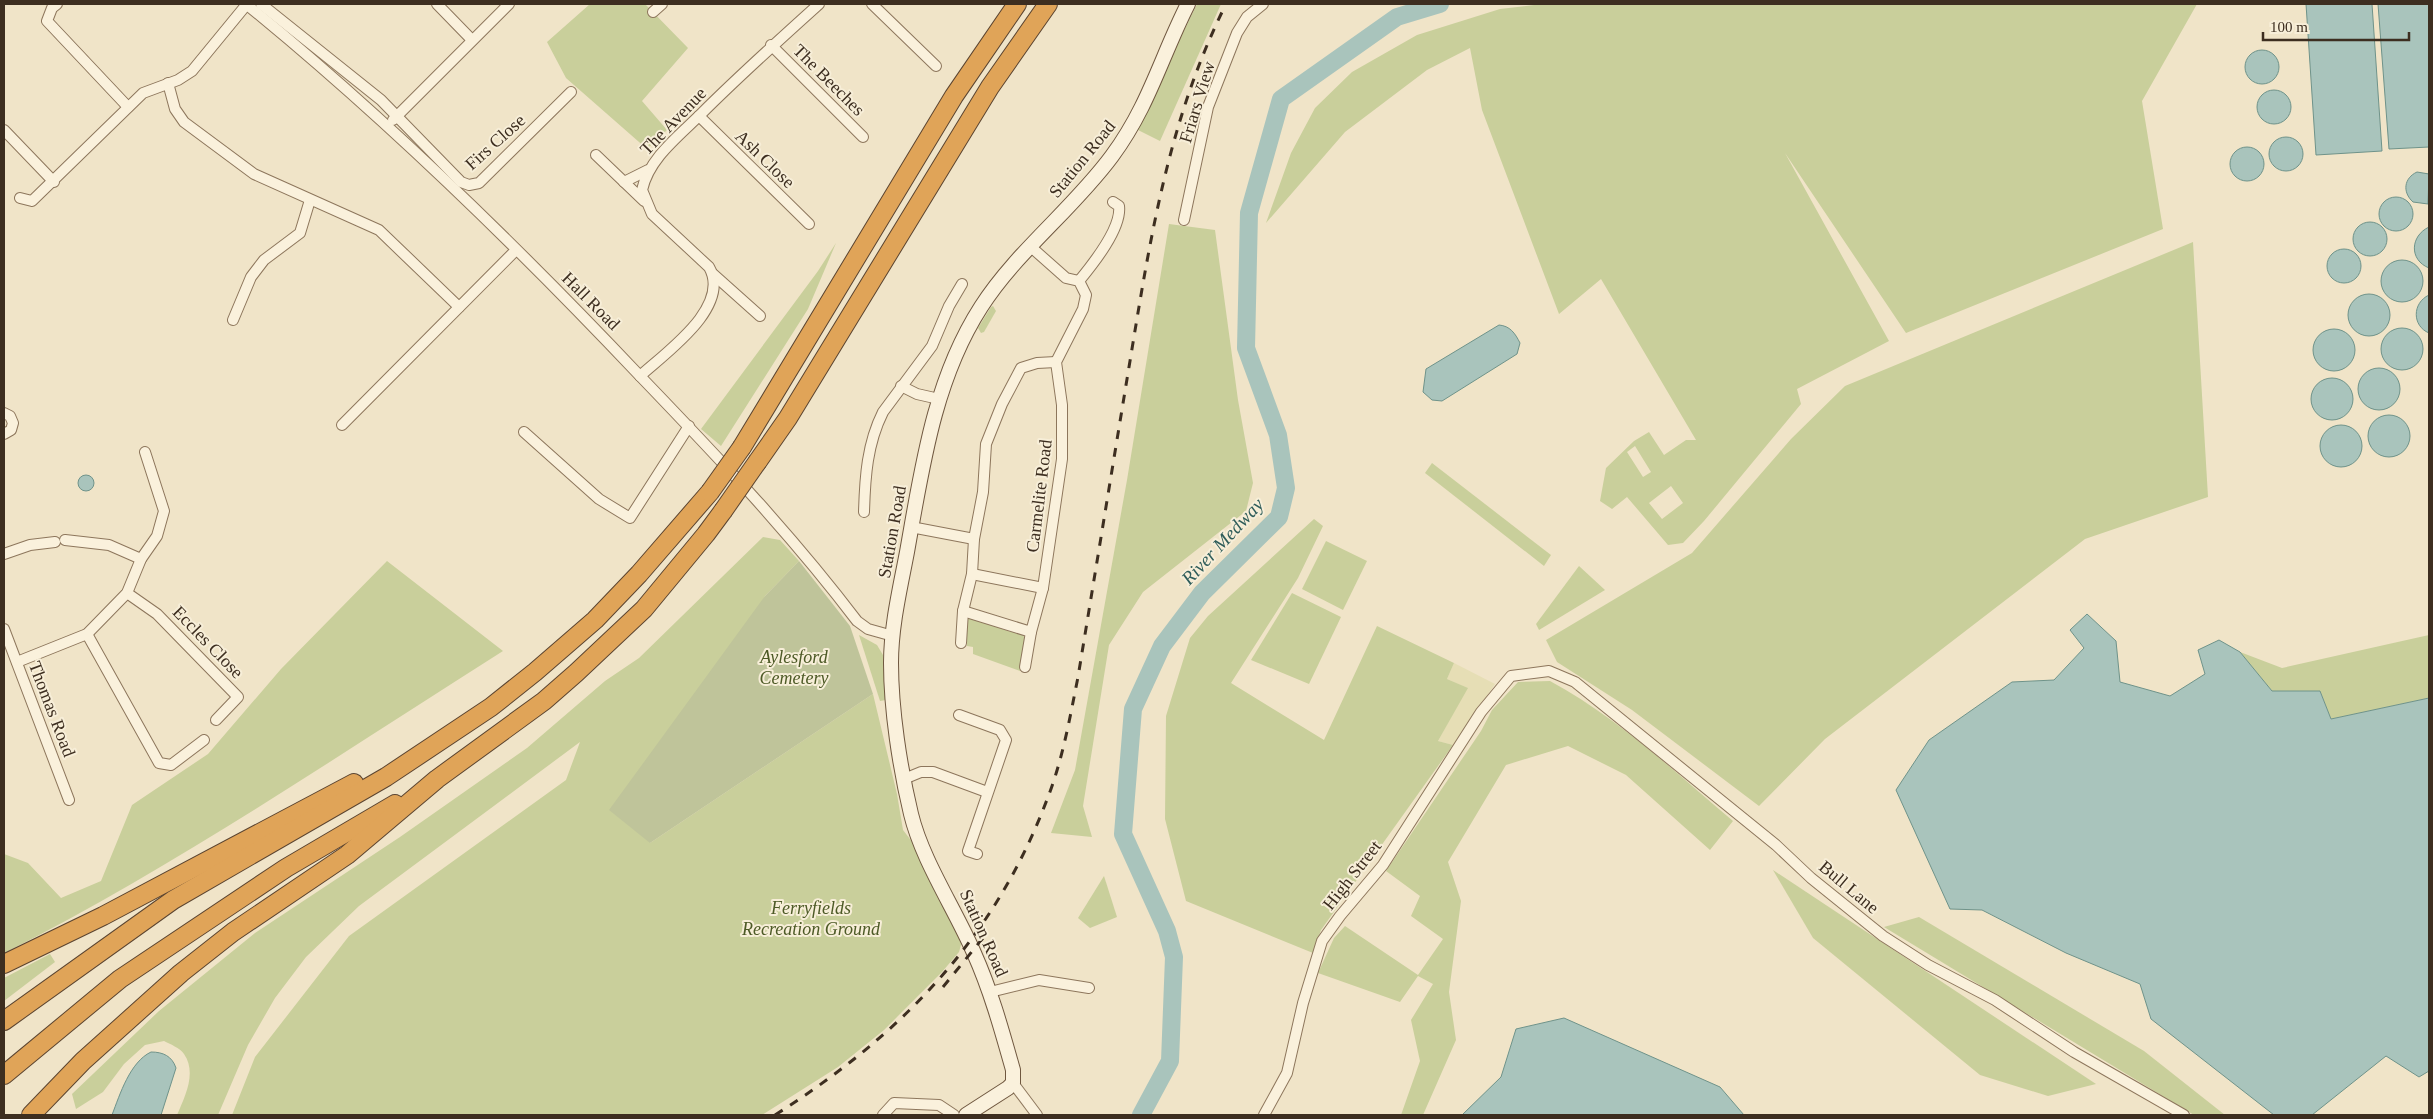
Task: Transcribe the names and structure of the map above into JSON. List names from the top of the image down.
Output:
{
  "streets": {
    "street": [
      "The Beeches",
      "Friars View",
      "The Avenue",
      "Firs Close",
      "Ash Close",
      "Station Road",
      "Hall Road",
      "Carmelite Road",
      "Eccles Close",
      "Thomas Road",
      "High Street",
      "Bull Lane"
    ]
  },
  "crossings": [
    ["The Beeches", "The Avenue"],
    ["The Avenue", "Ash Close"],
    ["Station Road", "Hall Road"],
    ["High Street", "Bull Lane"]
  ],
  "water": ["River Medway"],
  "parks": ["Aylesford Cemetery", "Ferryfields Recreation Ground"],
  "scale_bar": "100 m"
}
